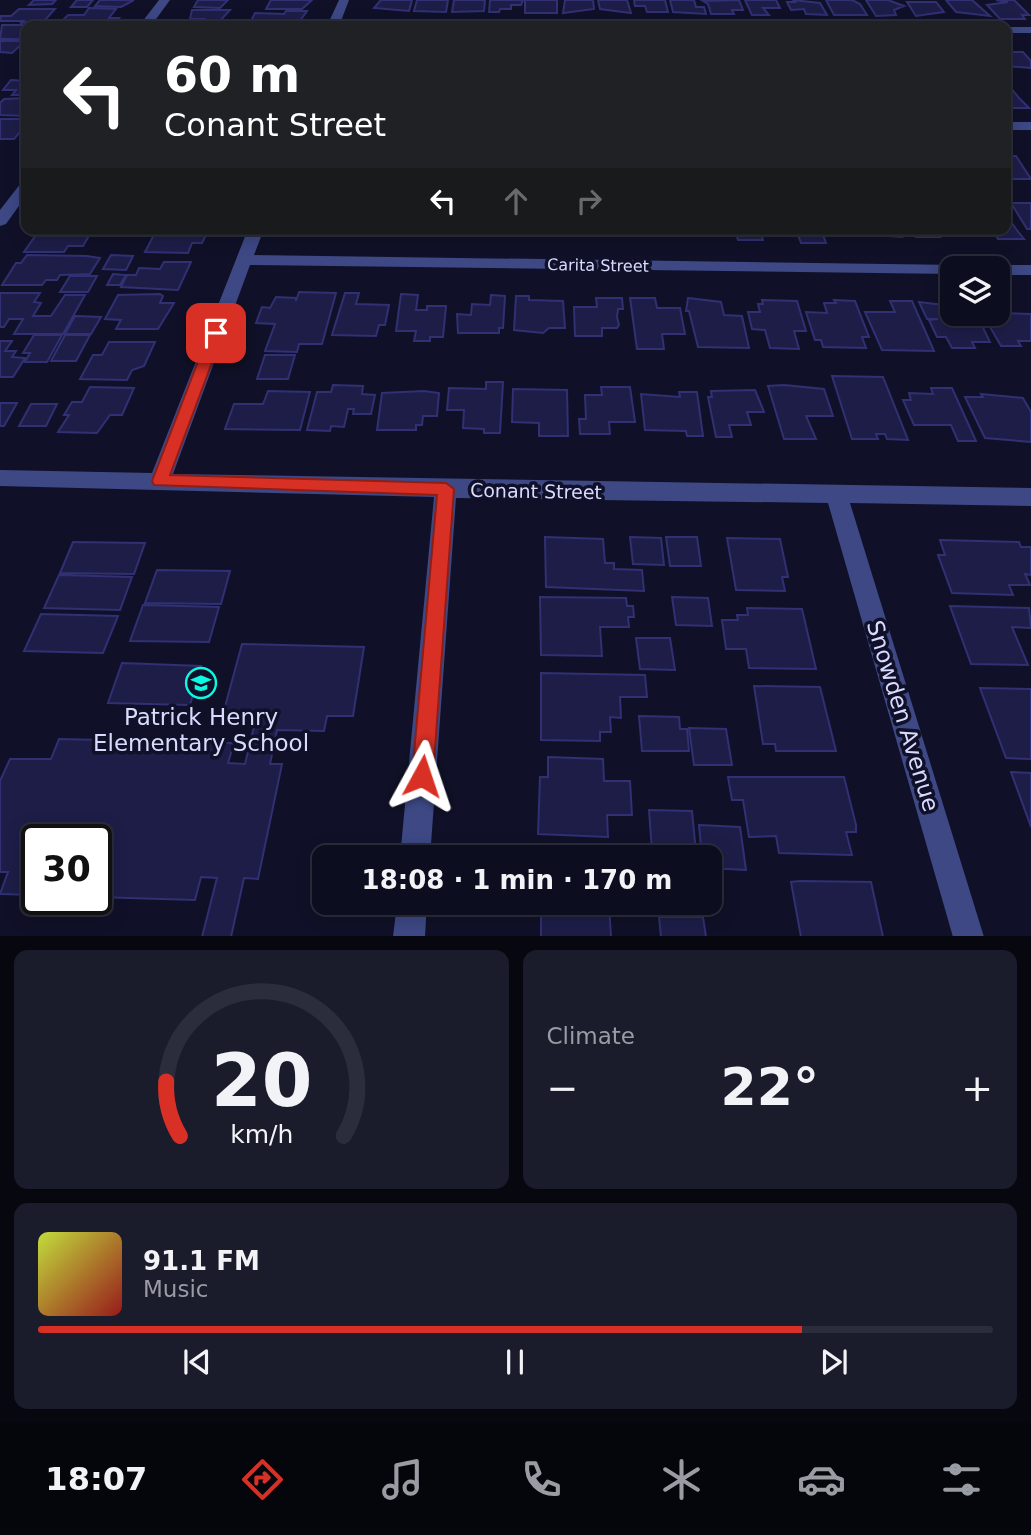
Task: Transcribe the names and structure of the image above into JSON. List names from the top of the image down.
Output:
{
  "streets": {
    "street": ["Carita Street", "Conant Street", "Snowden Avenue"]
  },
  "crossings": [
    ["Conant Street", "Snowden Avenue"]
  ],
  "places": {
    "school or university": ["Patrick Henry Elementary School"]
  },
  "page": {
    "turn": ["60 m", "Conant Street"],
    "limit": "30",
    "trip": "18:08 · 1 min · 170 m",
    "tile": "Climate",
    "heat": ["−", "22°", "+"],
    "song": ["91.1 FM", "Music"],
    "tabs": "18:07",
    "gauge": ["20", "km/h"]
  }
}
